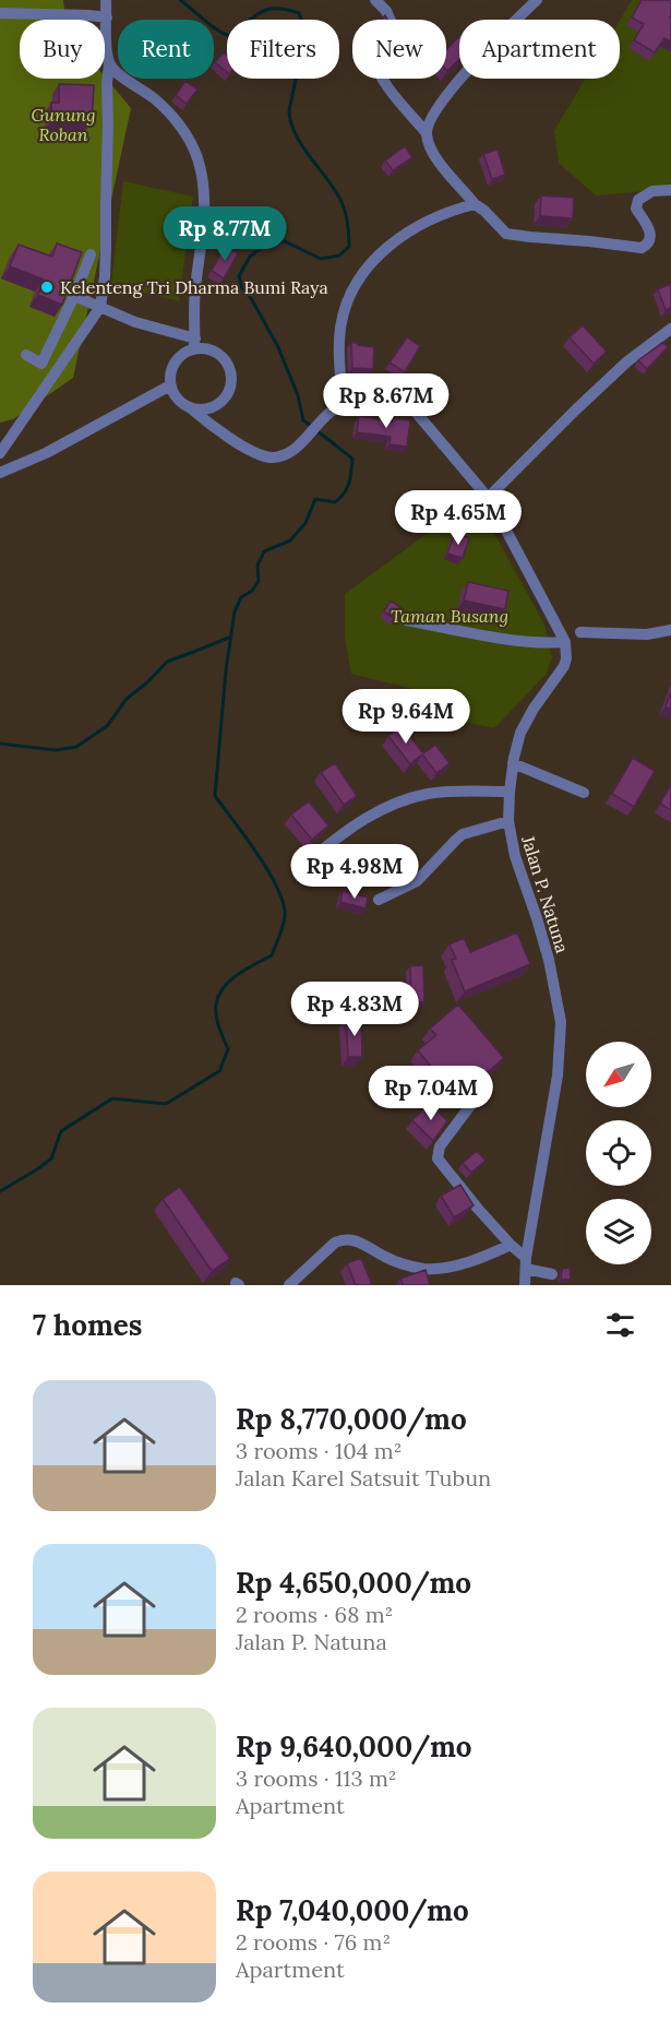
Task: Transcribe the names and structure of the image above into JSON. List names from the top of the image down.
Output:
{
  "streets": {
    "street": ["Jalan P. Natuna"]
  },
  "parks": ["Gunung Roban", "Taman Busang"],
  "places": ["Kelenteng Tri Dharma Bumi Raya"],
  "north": "bottom left",
  "page": {
    "chip": [
      "Buy",
      "Rent",
      "Filters",
      "New",
      "Apartment"
    ],
    "price": [
      "Rp 8.77M",
      "Rp 8.67M",
      "Rp 4.65M",
      "Rp 9.64M",
      "Rp 4.98M",
      "Rp 4.83M",
      "Rp 7.04M"
    ],
    "heading": "7 homes",
    "list": [
      {
        "name": "Rp 8,770,000/mo",
        "note": "3 rooms · 104 m² · Jalan Karel Satsuit Tubun"
      },
      {
        "name": "Rp 4,650,000/mo",
        "note": "2 rooms · 68 m² · Jalan P. Natuna"
      },
      {
        "name": "Rp 9,640,000/mo",
        "note": "3 rooms · 113 m² · Apartment"
      },
      {
        "name": "Rp 7,040,000/mo",
        "note": "2 rooms · 76 m² · Apartment"
      }
    ]
  }
}
